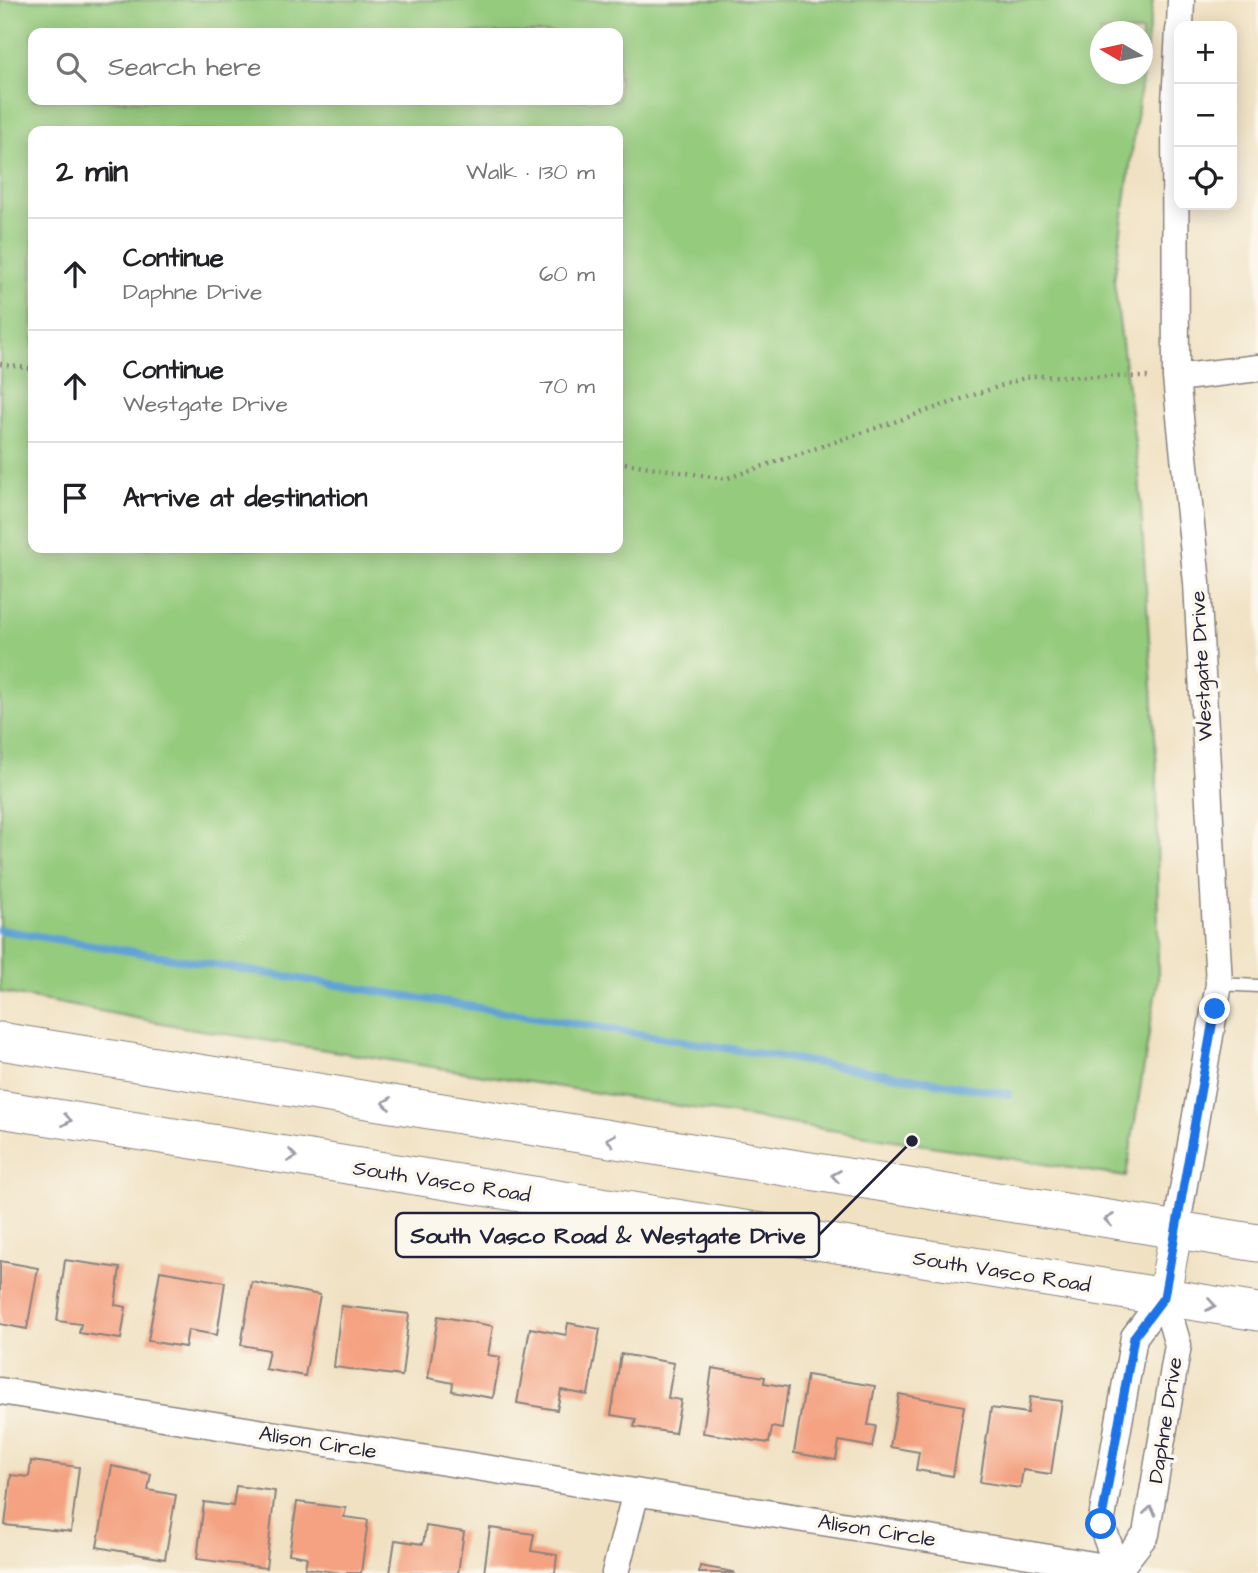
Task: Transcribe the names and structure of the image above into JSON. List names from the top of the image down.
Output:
{
  "streets": {
    "main road": ["South Vasco Road"],
    "street": ["Westgate Drive", "Daphne Drive", "Alison Circle"]
  },
  "crossings": [
    ["Westgate Drive", "South Vasco Road"],
    ["Westgate Drive", "Daphne Drive"],
    ["South Vasco Road", "Daphne Drive"],
    ["Daphne Drive", "Alison Circle"]
  ],
  "places": ["South Vasco Road & Westgate Drive"],
  "north": "left",
  "page": {
    "map_buttons": ["+", "−"],
    "search": "Search here",
    "heading": ["2 min", "Walk · 130 m"],
    "list": [
      ["Continue", "Daphne Drive", "60 m"],
      ["Continue", "Westgate Drive", "70 m"],
      "Arrive at destination"
    ]
  }
}
